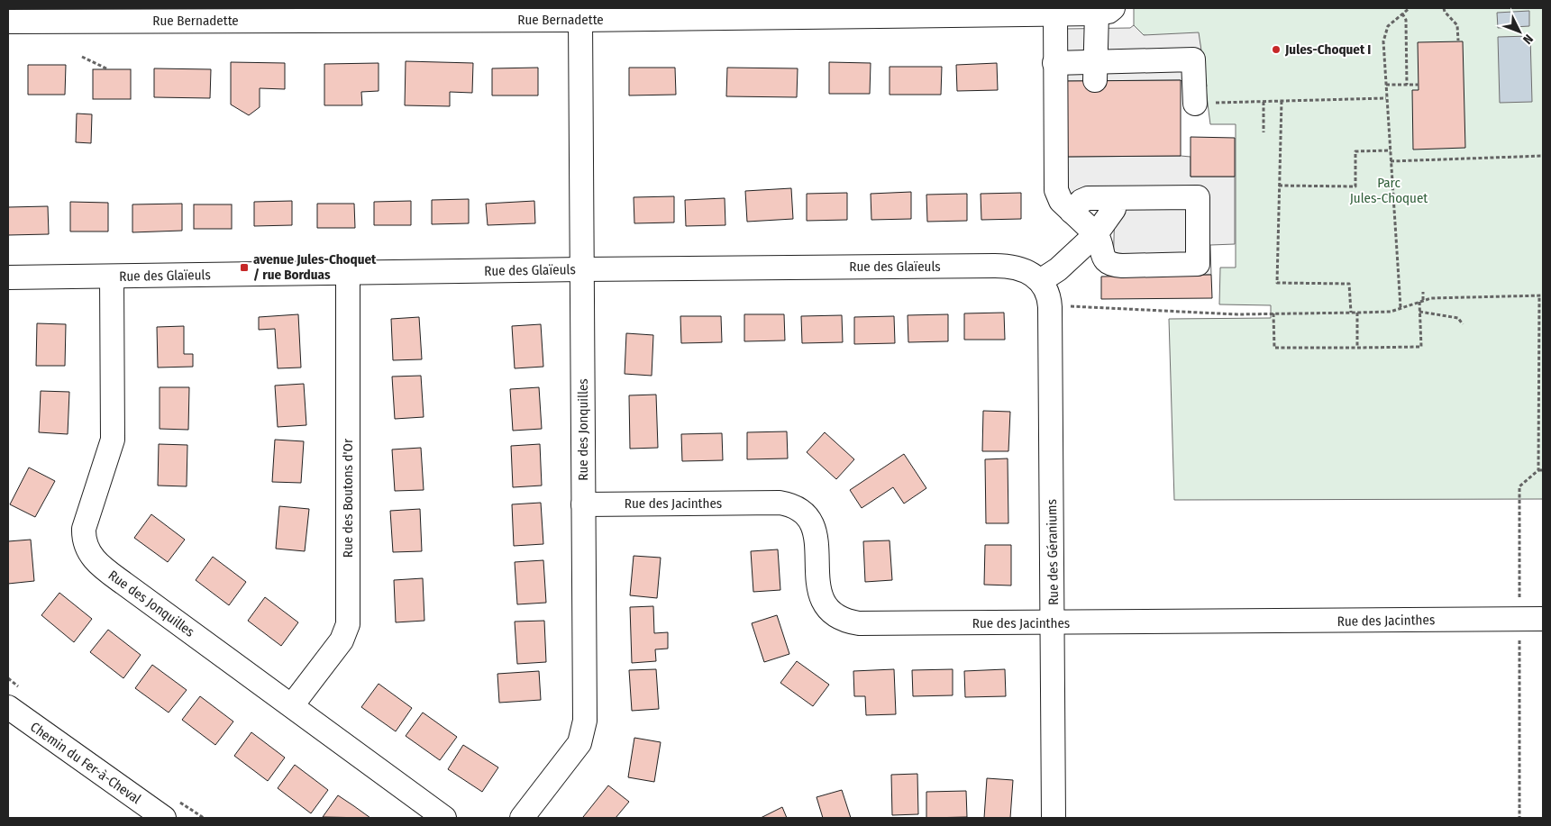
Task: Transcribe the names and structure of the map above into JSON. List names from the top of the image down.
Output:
{
  "streets": {
    "street": [
      "Rue Bernadette",
      "Rue des Glaïeuls",
      "Rue des Jonquilles",
      "Rue des Boutons d'Or",
      "Rue des Jacinthes",
      "Rue des Géraniums",
      "Chemin du Fer-à-Cheval"
    ]
  },
  "crossings": [
    ["Rue Bernadette", "Rue des Jonquilles"],
    ["Rue des Glaïeuls", "Rue des Jonquilles"],
    ["Rue des Glaïeuls", "Rue des Boutons d'Or"],
    ["Rue des Glaïeuls", "Rue des Géraniums"],
    ["Rue des Jonquilles", "Rue des Boutons d'Or"],
    ["Rue des Jonquilles", "Rue des Jacinthes"],
    ["Rue des Jacinthes", "Rue des Géraniums"]
  ],
  "parks": ["Parc Jules-Choquet"],
  "places": {
    "other": ["Jules-Choquet I"],
    "transit": ["avenue Jules-Choquet / rue Borduas"]
  },
  "north": "bottom right"
}
